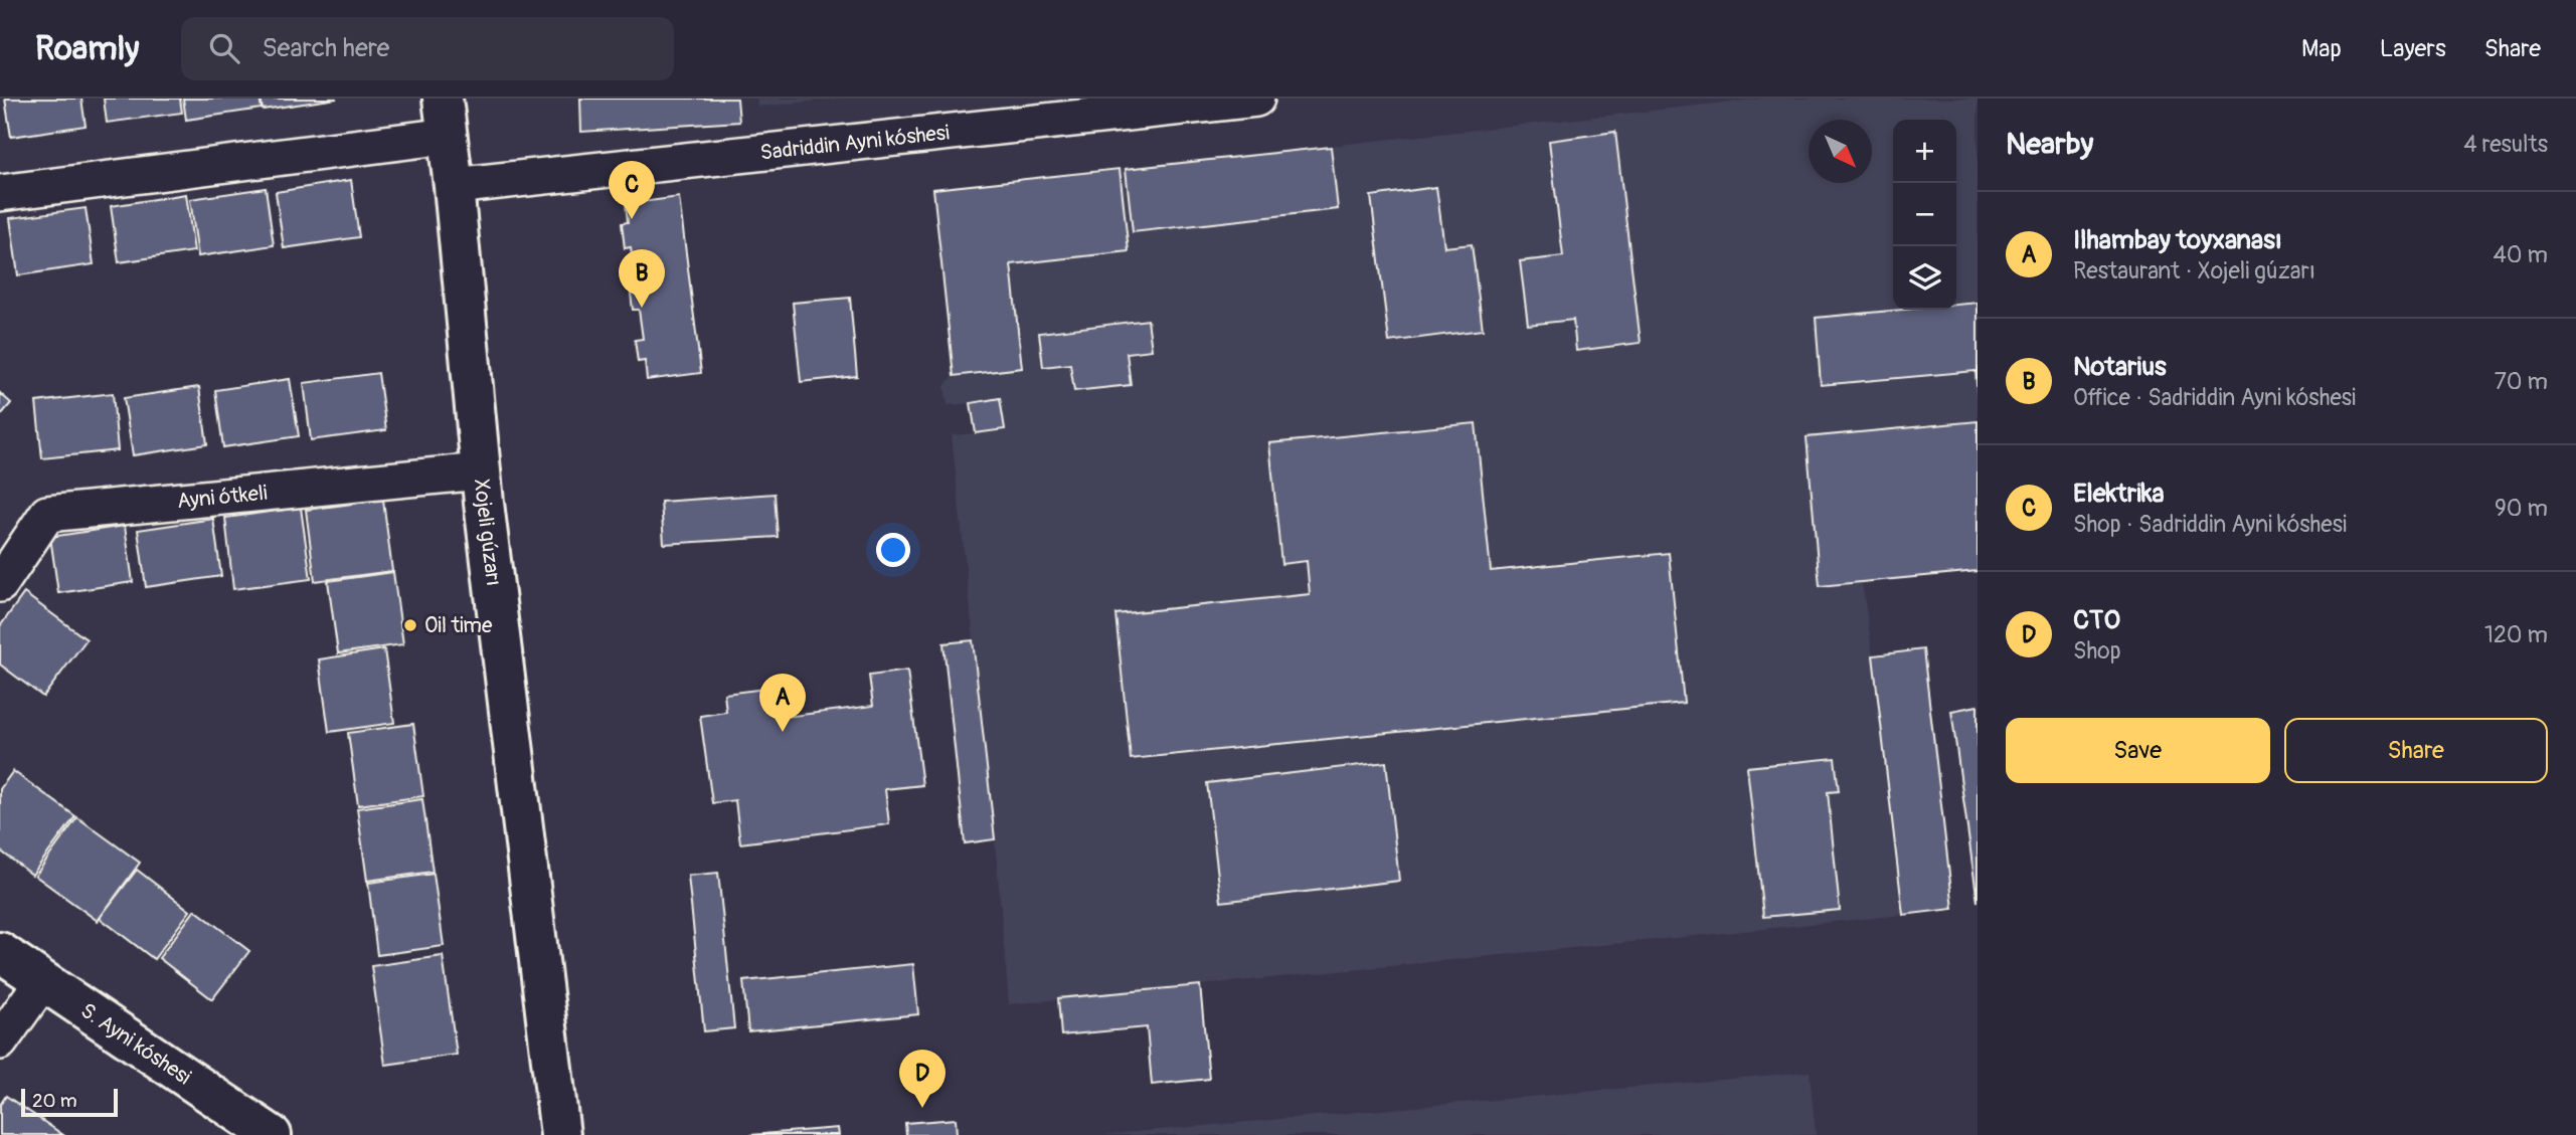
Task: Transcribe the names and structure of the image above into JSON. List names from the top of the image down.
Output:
{
  "streets": {
    "main road": ["Xojeli gúzarı", "S. Ayni kóshesi"],
    "street": ["Sadriddin Ayni kóshesi", "Ayni ótkeli"]
  },
  "crossings": [
    ["Sadriddin Ayni kóshesi", "Xojeli gúzarı"],
    ["Ayni ótkeli", "Xojeli gúzarı"]
  ],
  "places": ["Oil time"],
  "scale_bar": "20 m",
  "north": "bottom right",
  "page": {
    "header": "Roamly",
    "search": "Search here",
    "nav": ["Map", "Layers", "Share"],
    "heading": ["Nearby", "4 results"],
    "map_buttons": ["+", "−"],
    "pins": [
      "C",
      "B",
      "A",
      "D"
    ],
    "list": [
      {
        "mark": "A",
        "name": "Ilhambay toyxanası",
        "note": "Restaurant · Xojeli gúzarı",
        "value": "40 m"
      },
      {
        "mark": "B",
        "name": "Notarius",
        "note": "Office · Sadriddin Ayni kóshesi",
        "value": "70 m"
      },
      {
        "mark": "C",
        "name": "Elektrika",
        "note": "Shop · Sadriddin Ayni kóshesi",
        "value": "90 m"
      },
      {
        "mark": "D",
        "name": "СТО",
        "note": "Shop",
        "value": "120 m"
      }
    ],
    "buttons": ["Save", "Share"],
    "scale": "20 m"
  }
}
